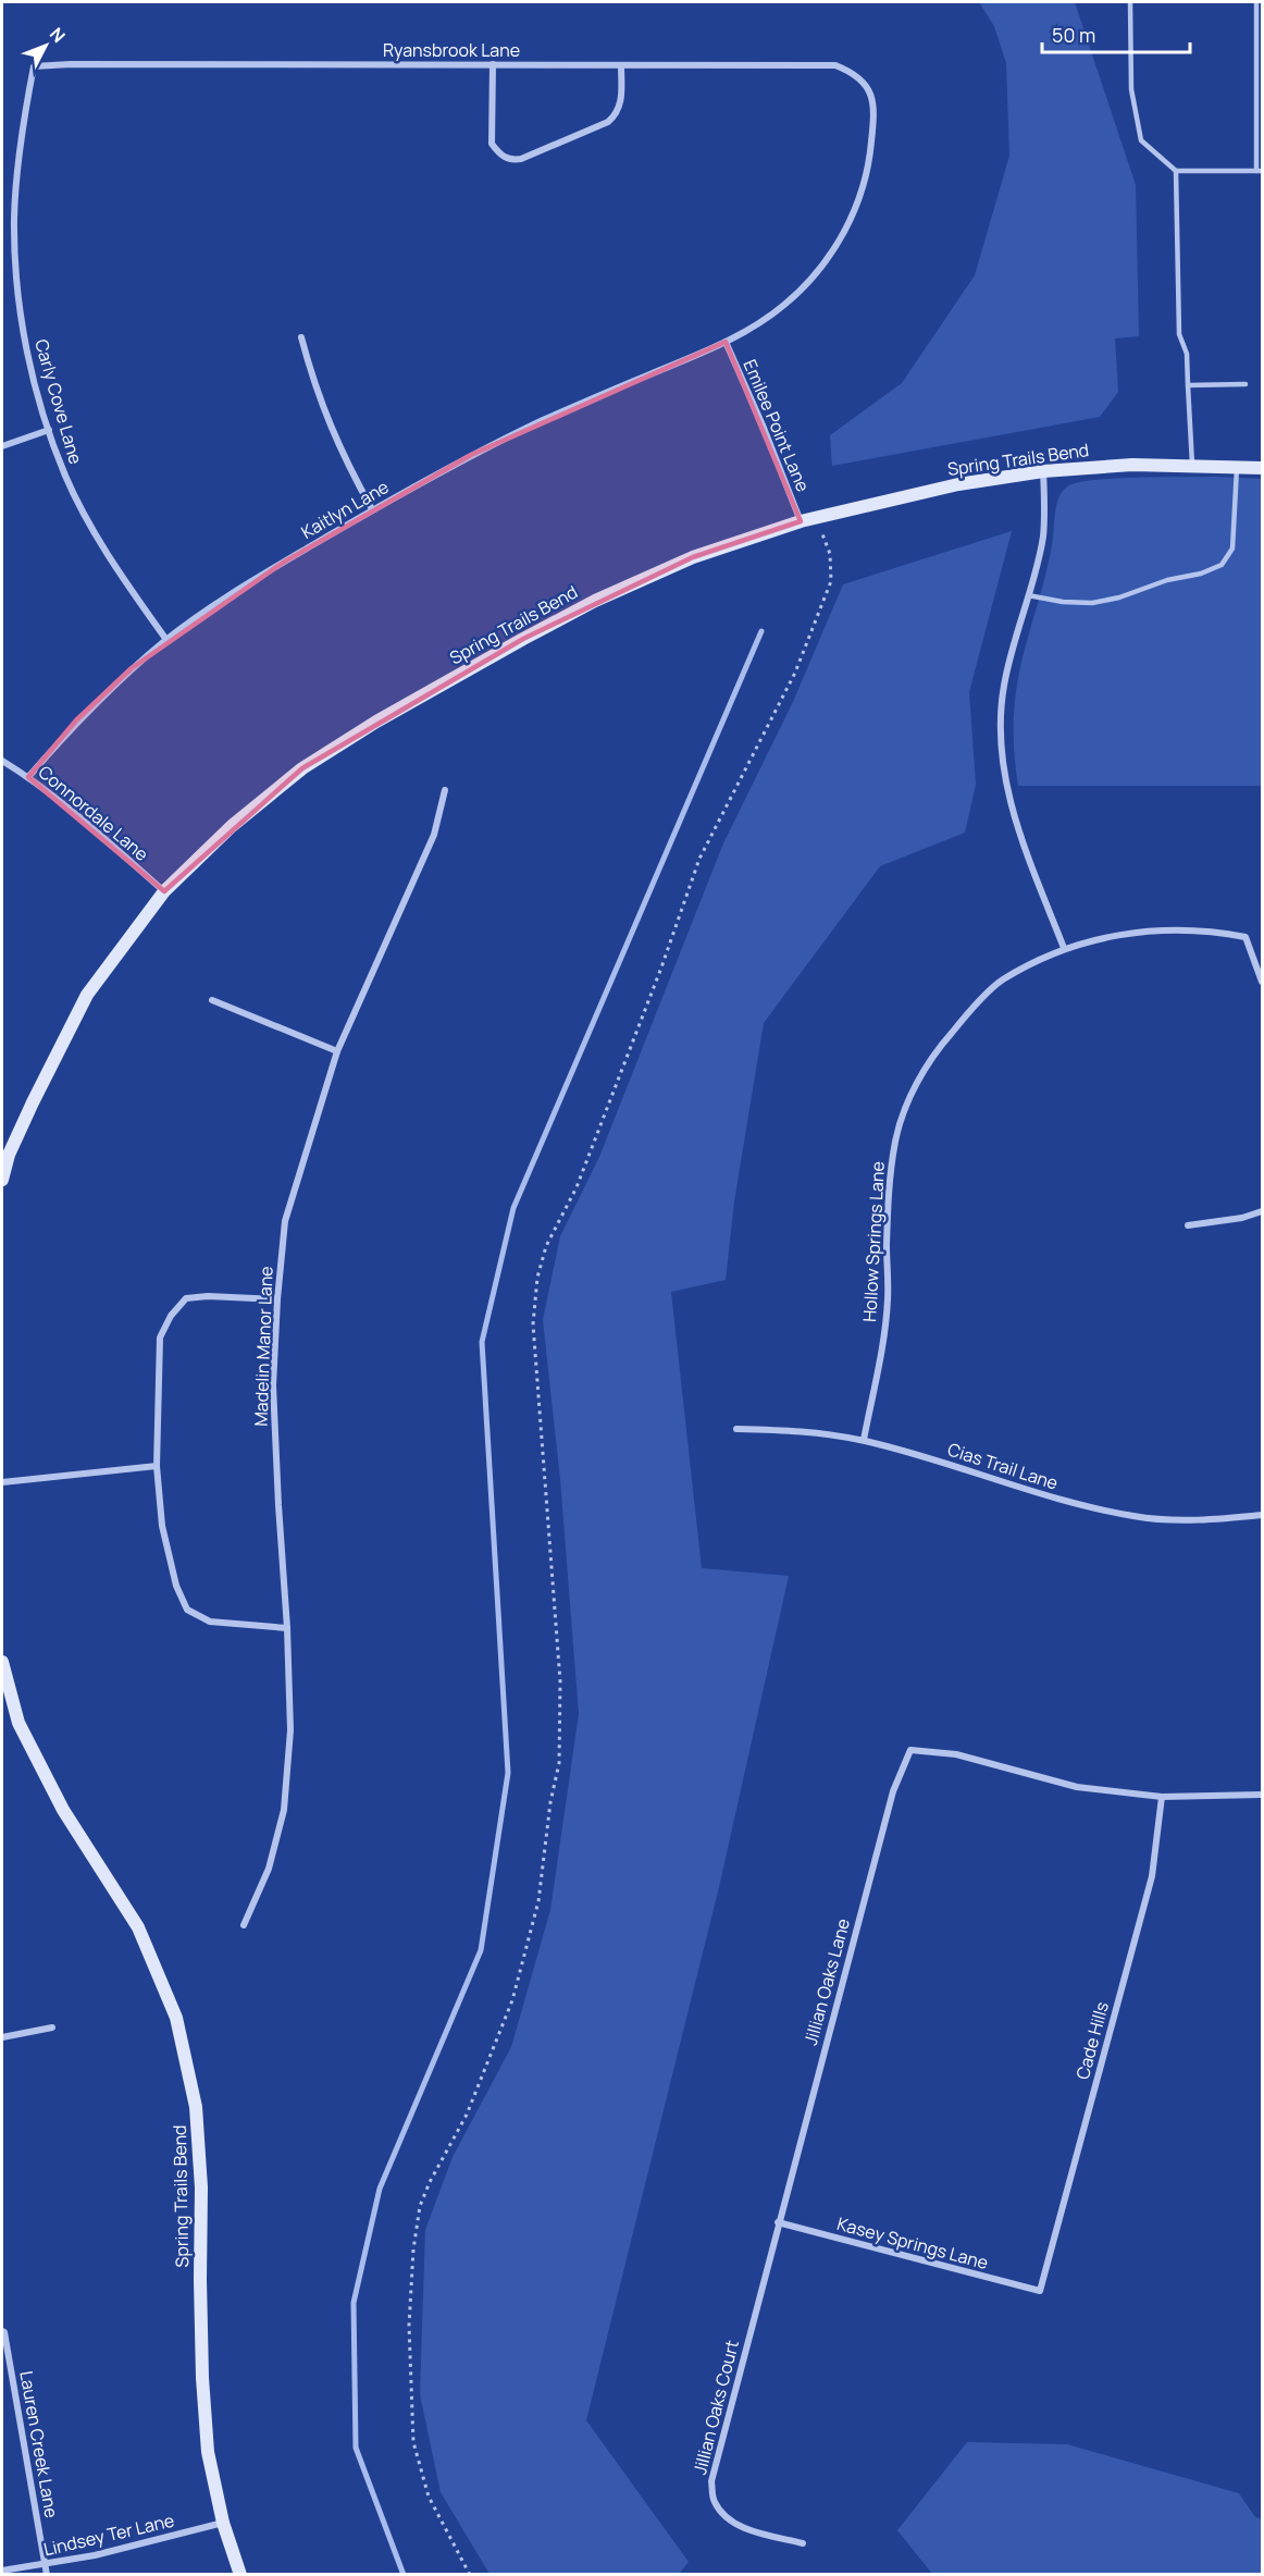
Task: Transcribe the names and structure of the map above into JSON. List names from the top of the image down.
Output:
{
  "streets": {
    "street": [
      "Ryansbrook Lane",
      "Carly Cove Lane",
      "Emilee Point Lane",
      "Spring Trails Bend",
      "Kaitlyn Lane",
      "Connordale Lane",
      "Hollow Springs Lane",
      "Madelin Manor Lane",
      "Cias Trail Lane",
      "Jillian Oaks Lane",
      "Cade Hills",
      "Kasey Springs Lane",
      "Jillian Oaks Court",
      "Lauren Creek Lane",
      "Lindsey Ter Lane"
    ]
  },
  "crossings": [
    ["Ryansbrook Lane", "Carly Cove Lane"],
    ["Ryansbrook Lane", "Emilee Point Lane"],
    ["Ryansbrook Lane", "Kaitlyn Lane"],
    ["Carly Cove Lane", "Kaitlyn Lane"],
    ["Emilee Point Lane", "Spring Trails Bend"],
    ["Emilee Point Lane", "Kaitlyn Lane"],
    ["Spring Trails Bend", "Connordale Lane"],
    ["Spring Trails Bend", "Lindsey Ter Lane"],
    ["Kaitlyn Lane", "Connordale Lane"],
    ["Hollow Springs Lane", "Cias Trail Lane"],
    ["Jillian Oaks Lane", "Cade Hills"],
    ["Jillian Oaks Lane", "Kasey Springs Lane"],
    ["Jillian Oaks Lane", "Jillian Oaks Court"],
    ["Cade Hills", "Kasey Springs Lane"],
    ["Kasey Springs Lane", "Jillian Oaks Court"],
    ["Lauren Creek Lane", "Lindsey Ter Lane"]
  ],
  "scale_bar": "50 m",
  "north": "top right"
}
